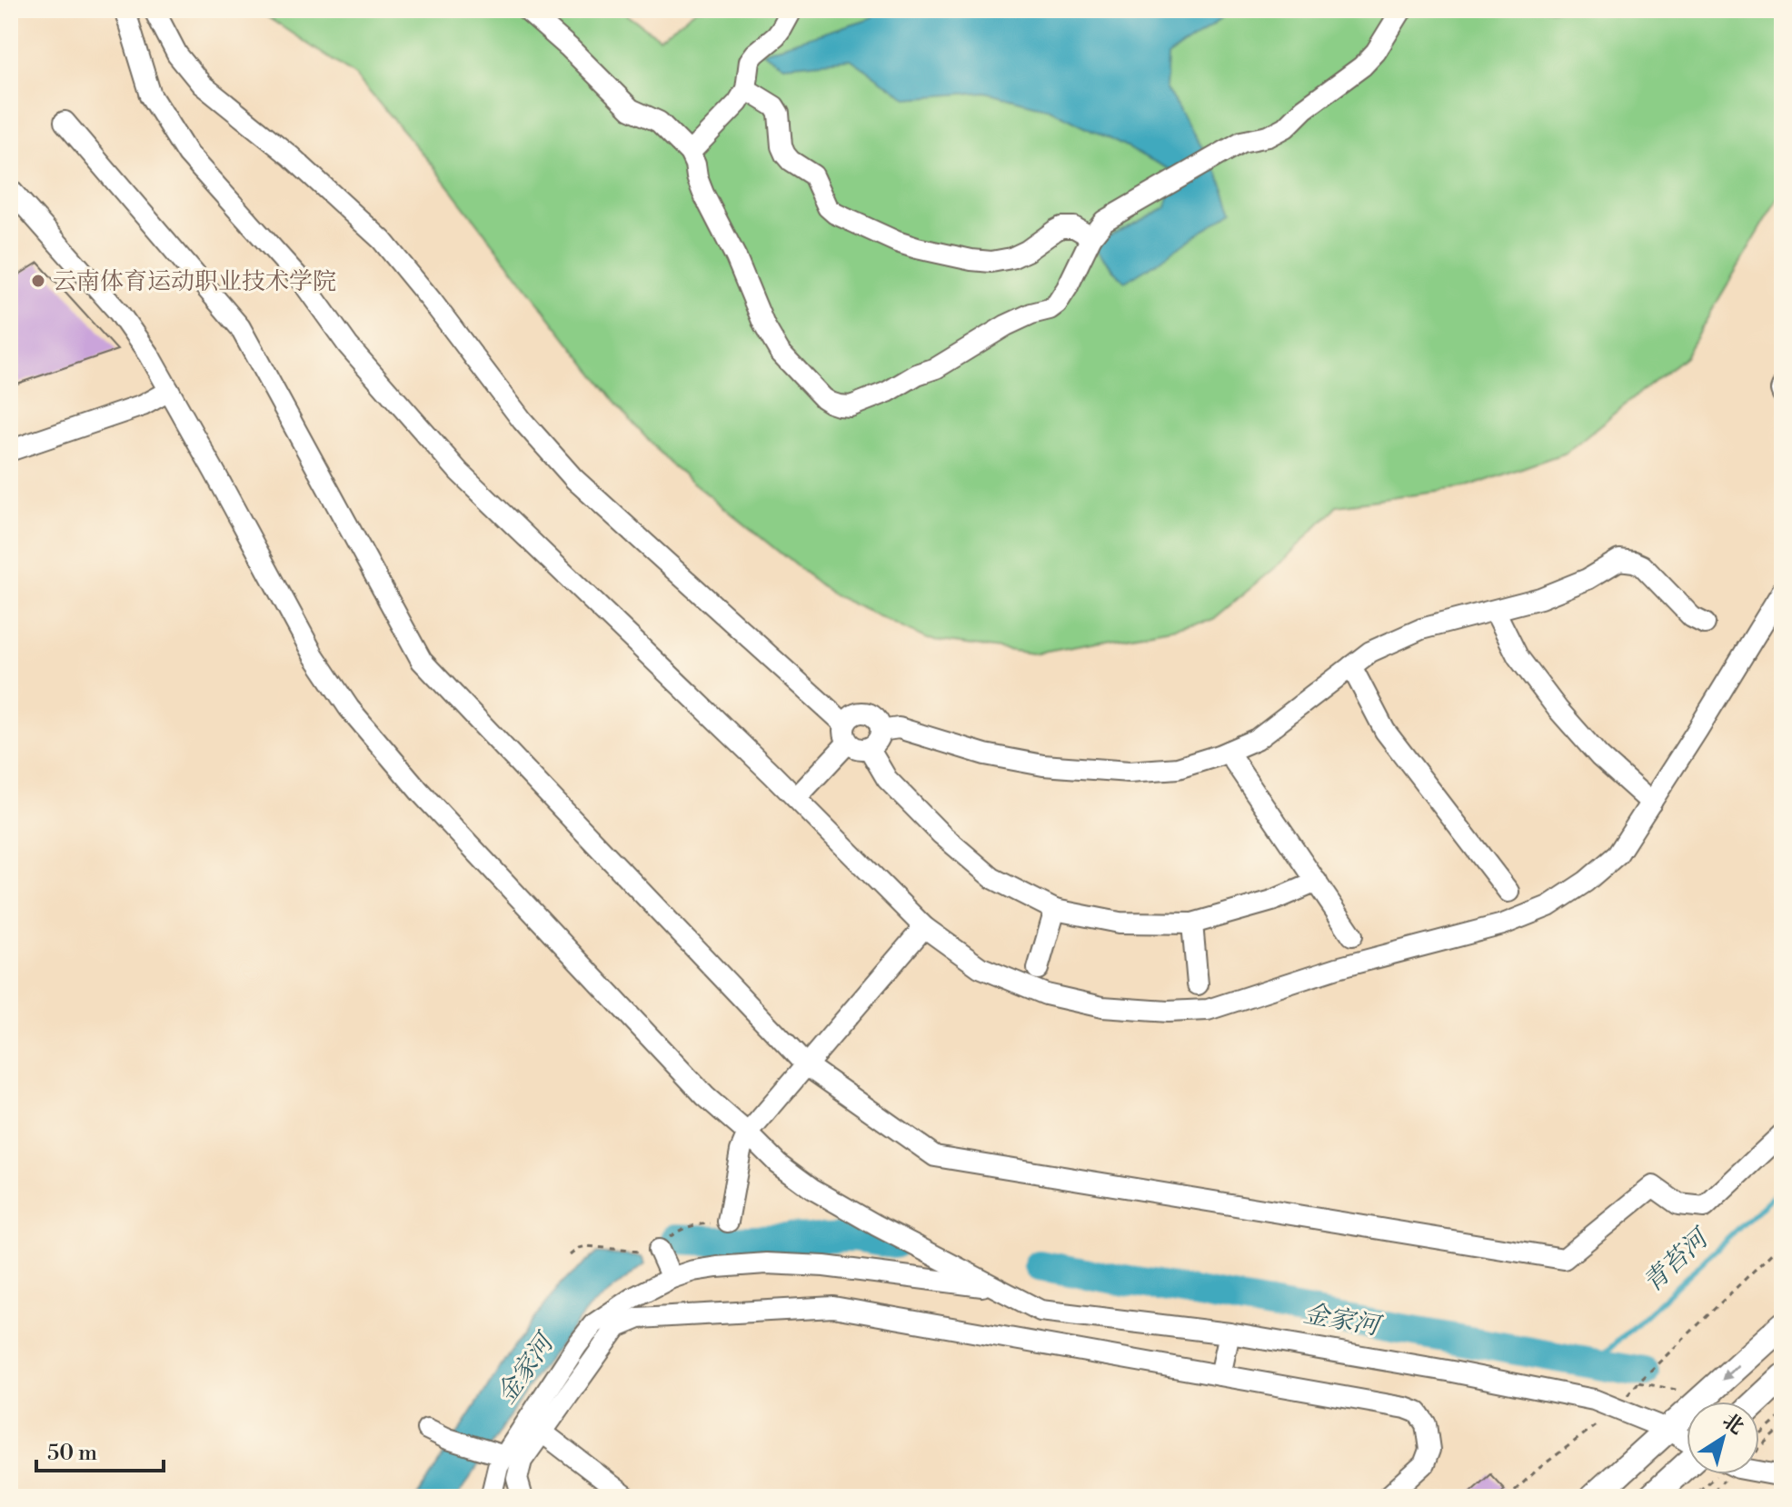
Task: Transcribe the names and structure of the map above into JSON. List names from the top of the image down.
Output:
{
  "water": ["青苔河", "金家河"],
  "places": ["云南体育运动职业技术学院"],
  "scale_bar": "50 m",
  "north": "top right"
}
